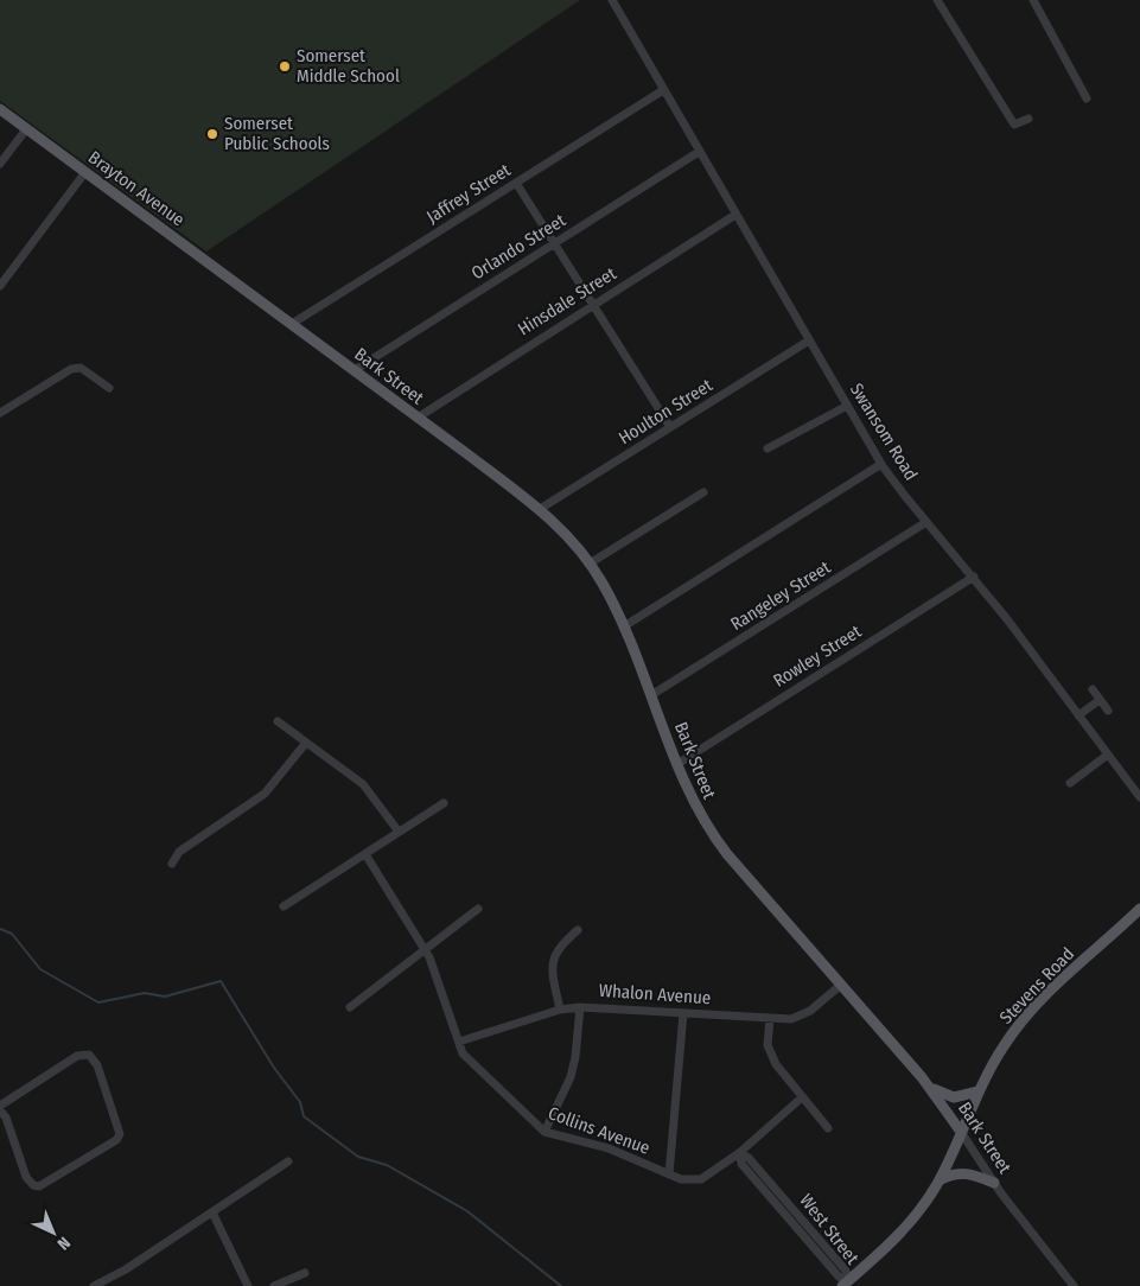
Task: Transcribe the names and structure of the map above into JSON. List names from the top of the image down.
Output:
{
  "streets": {
    "main road": ["Brayton Avenue", "Bark Street", "Stevens Road"],
    "street": [
      "Jaffrey Street",
      "Orlando Street",
      "Hinsdale Street",
      "Houlton Street",
      "Swansom Road",
      "Rangeley Street",
      "Rowley Street",
      "Whalon Avenue",
      "Collins Avenue",
      "West Street"
    ]
  },
  "crossings": [
    ["Brayton Avenue", "Bark Street"],
    ["Jaffrey Street", "Bark Street"],
    ["Jaffrey Street", "Swansom Road"],
    ["Orlando Street", "Bark Street"],
    ["Orlando Street", "Swansom Road"],
    ["Hinsdale Street", "Bark Street"],
    ["Hinsdale Street", "Swansom Road"],
    ["Bark Street", "Houlton Street"],
    ["Bark Street", "Rangeley Street"],
    ["Bark Street", "Rowley Street"],
    ["Bark Street", "Stevens Road"],
    ["Bark Street", "Whalon Avenue"],
    ["Houlton Street", "Swansom Road"],
    ["Swansom Road", "Rangeley Street"],
    ["Swansom Road", "Rowley Street"],
    ["Stevens Road", "West Street"],
    ["Whalon Avenue", "Collins Avenue"],
    ["Collins Avenue", "West Street"]
  ],
  "places": ["Somerset Middle School", "Somerset Public Schools"],
  "north": "bottom right"
}
